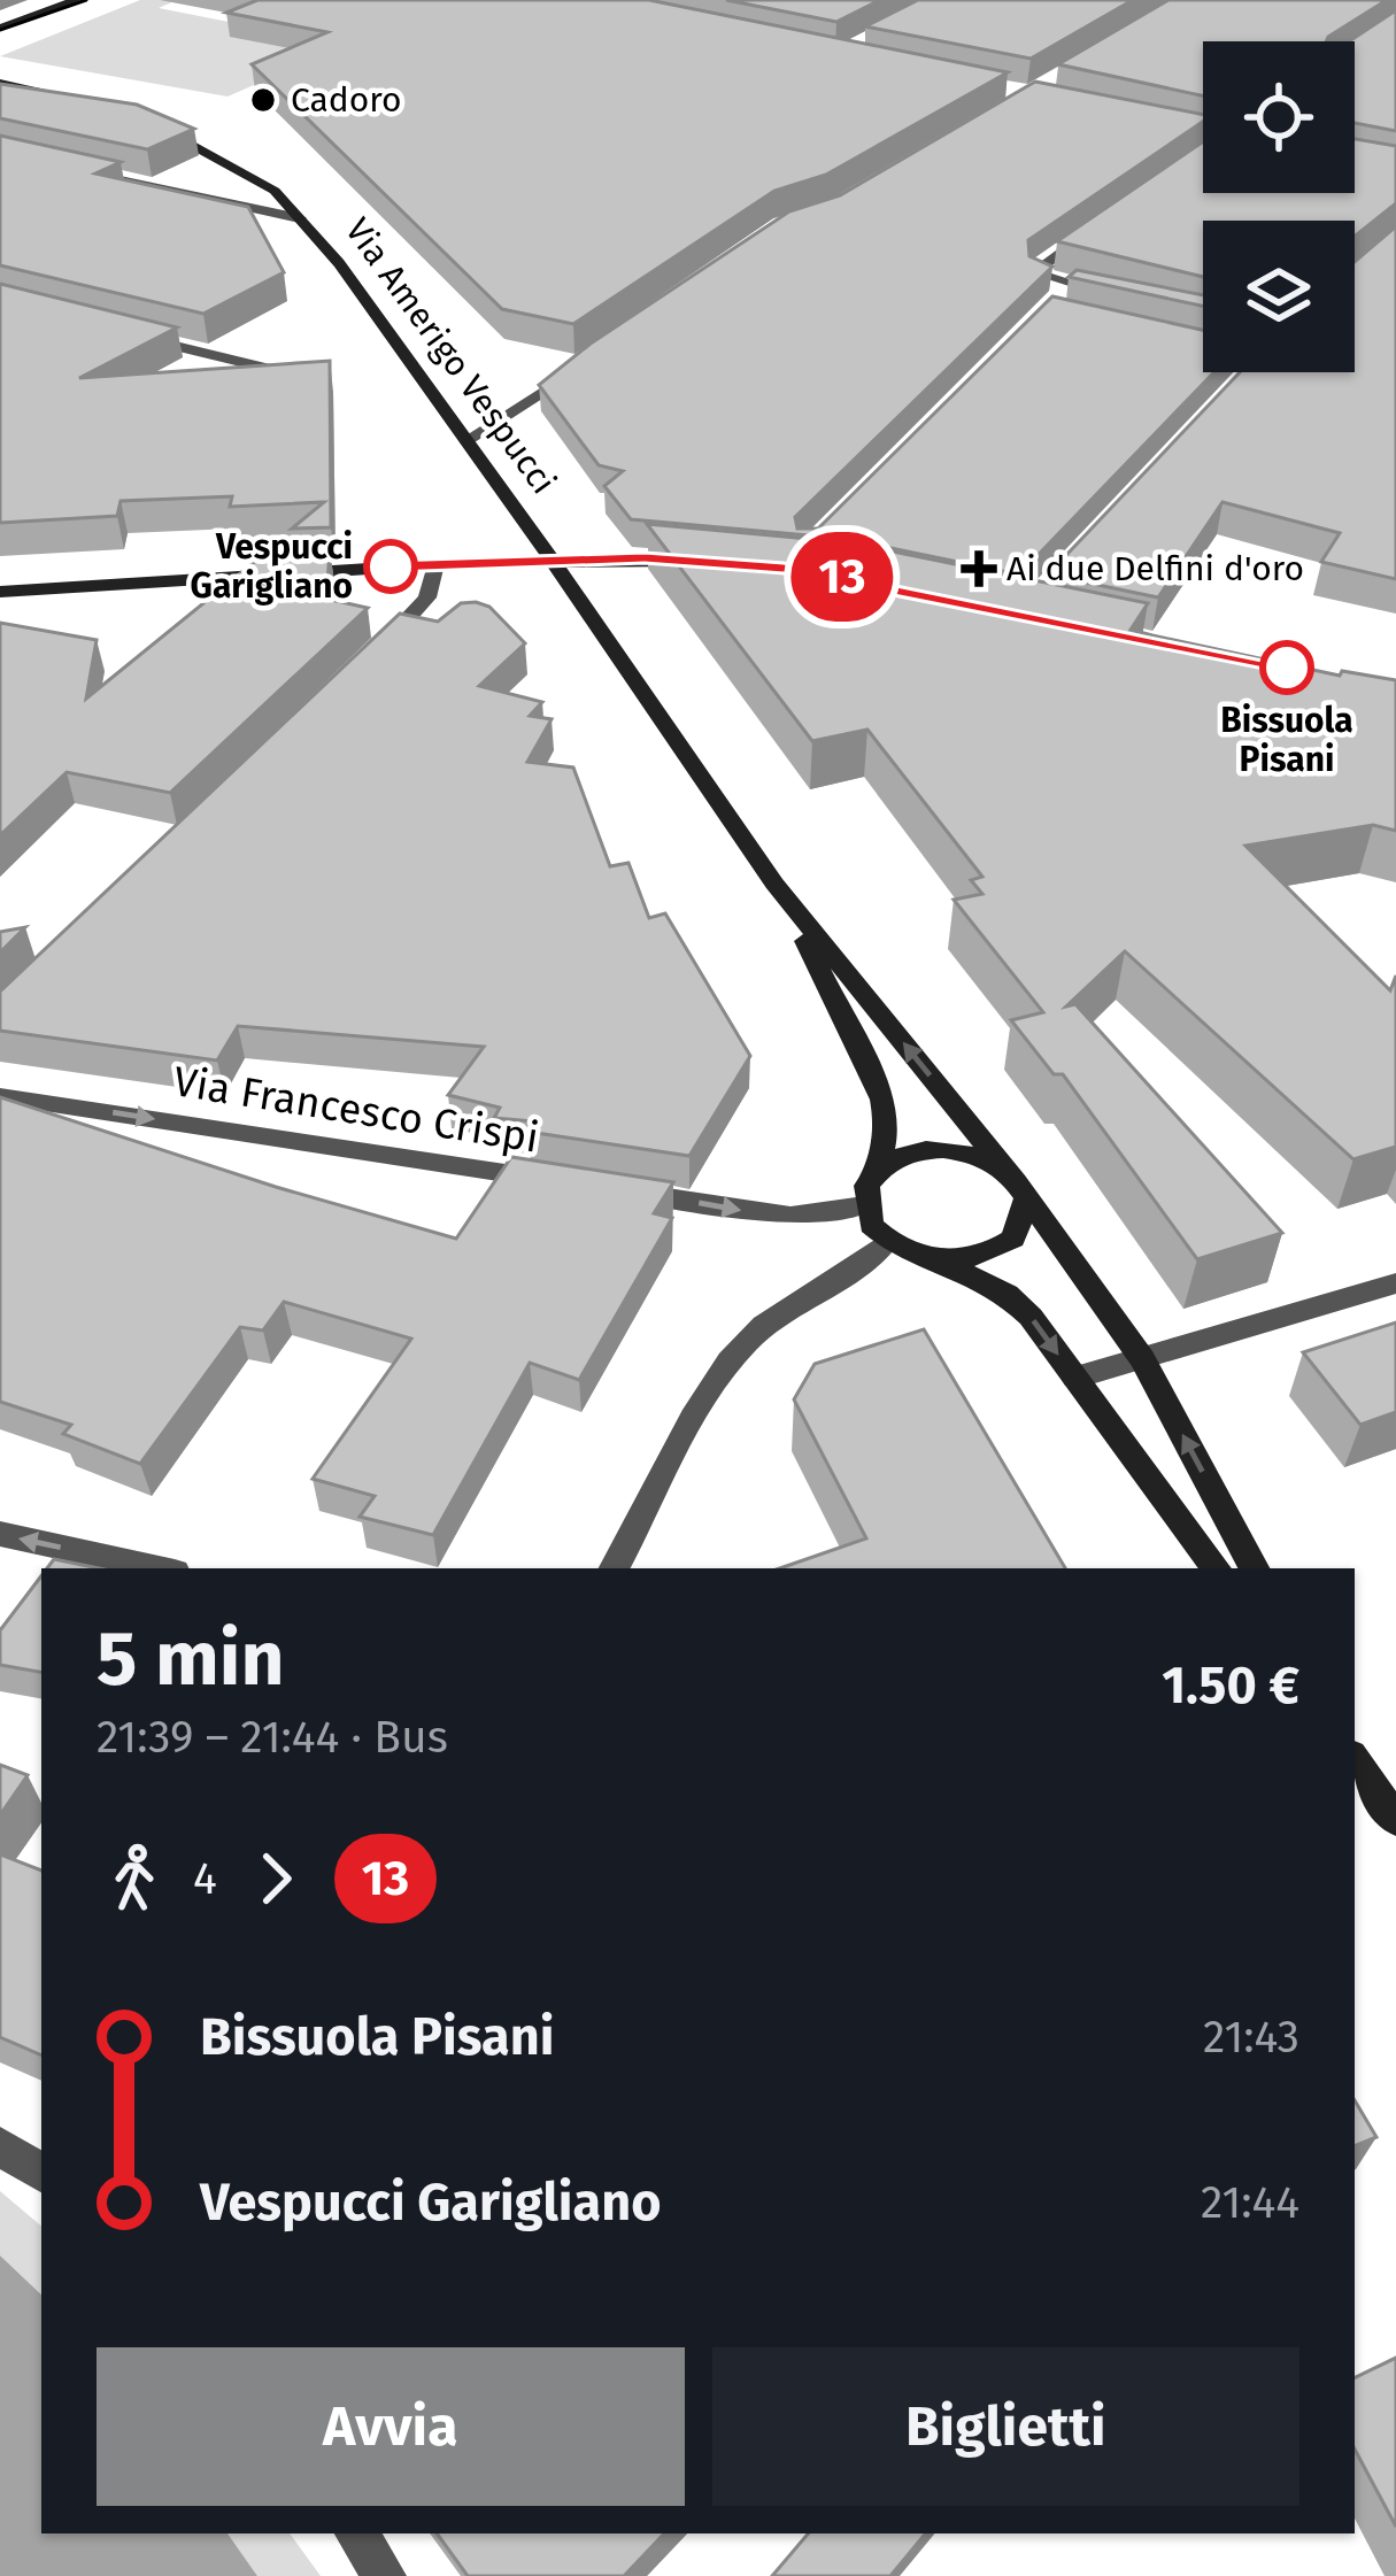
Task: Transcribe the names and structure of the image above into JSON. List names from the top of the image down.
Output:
{
  "streets": {
    "main road": ["Via Amerigo Vespucci"],
    "street": ["Via Francesco Crispi"]
  },
  "one_way": ["Via Francesco Crispi"],
  "places": {
    "other": ["Cadoro", "Vespucci Garigliano", "Bissuola Pisani"],
    "health": ["Ai due Delfini d'oro"]
  },
  "lines": ["bus line 13"],
  "page": {
    "on_map": "13",
    "heading": ["5 min", "21:39 – 21:44 · Bus", "1.50 €"],
    "legs": ["4", "13"],
    "list": [
      {
        "name": "Bissuola Pisani",
        "value": "21:43"
      },
      {
        "name": "Vespucci Garigliano",
        "value": "21:44"
      }
    ],
    "buttons": ["Avvia", "Biglietti"]
  }
}
